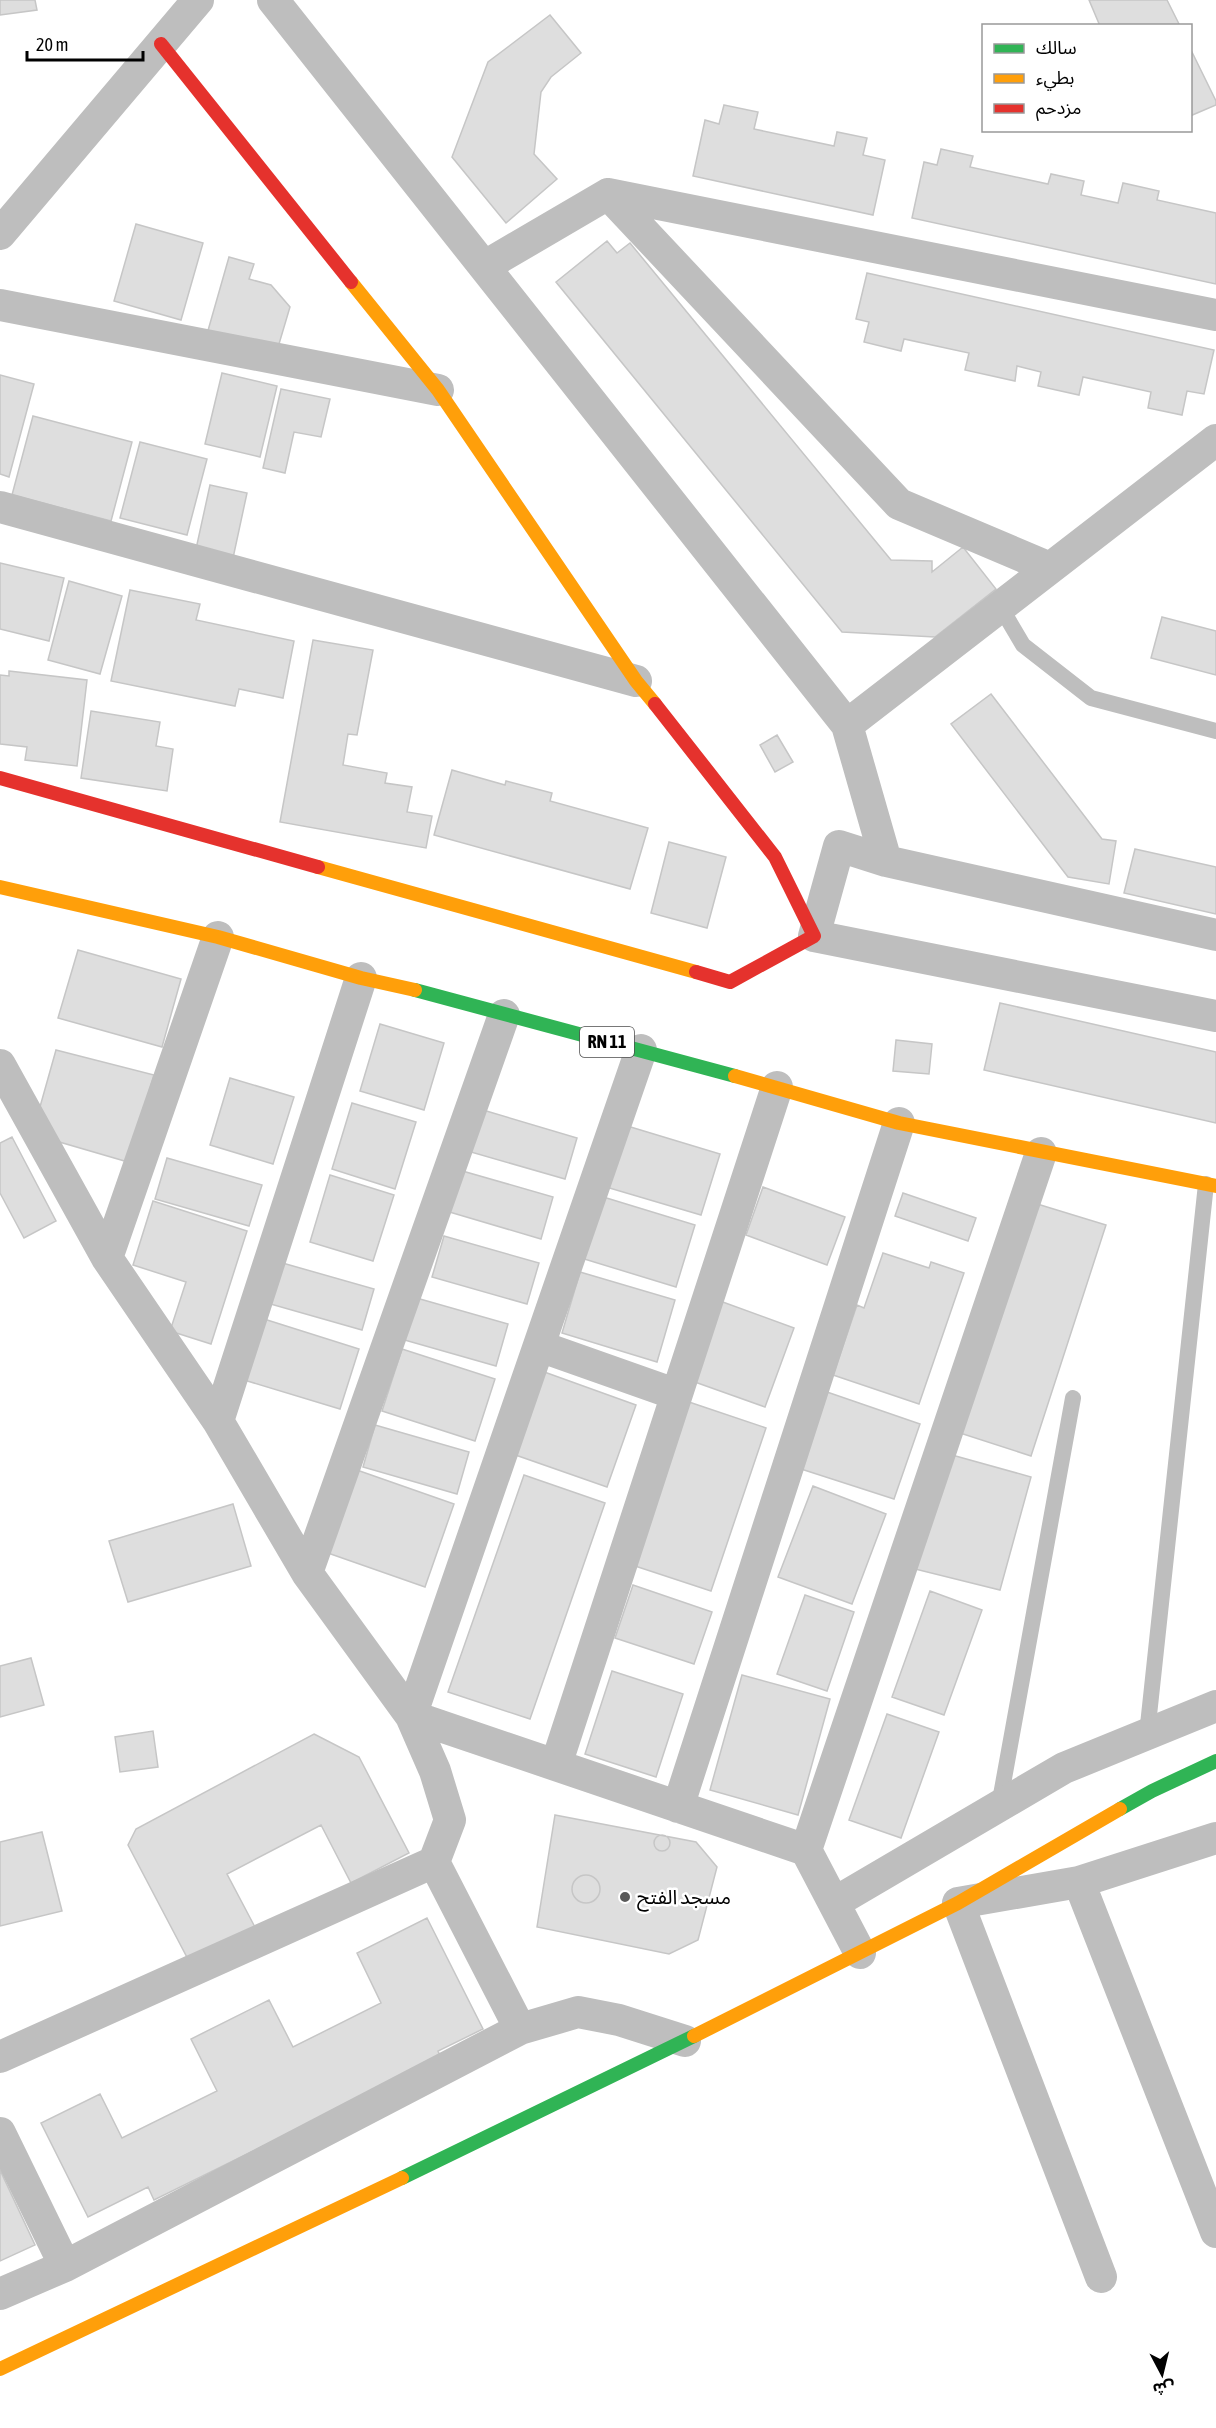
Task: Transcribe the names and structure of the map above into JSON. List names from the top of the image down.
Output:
{
  "streets": {
    "main road": ["RN 11"]
  },
  "places": ["مسجد الفتح"],
  "legend": ["سالك", "بطيء", "مزدحم"],
  "scale_bar": "20 m",
  "north": "bottom"
}
